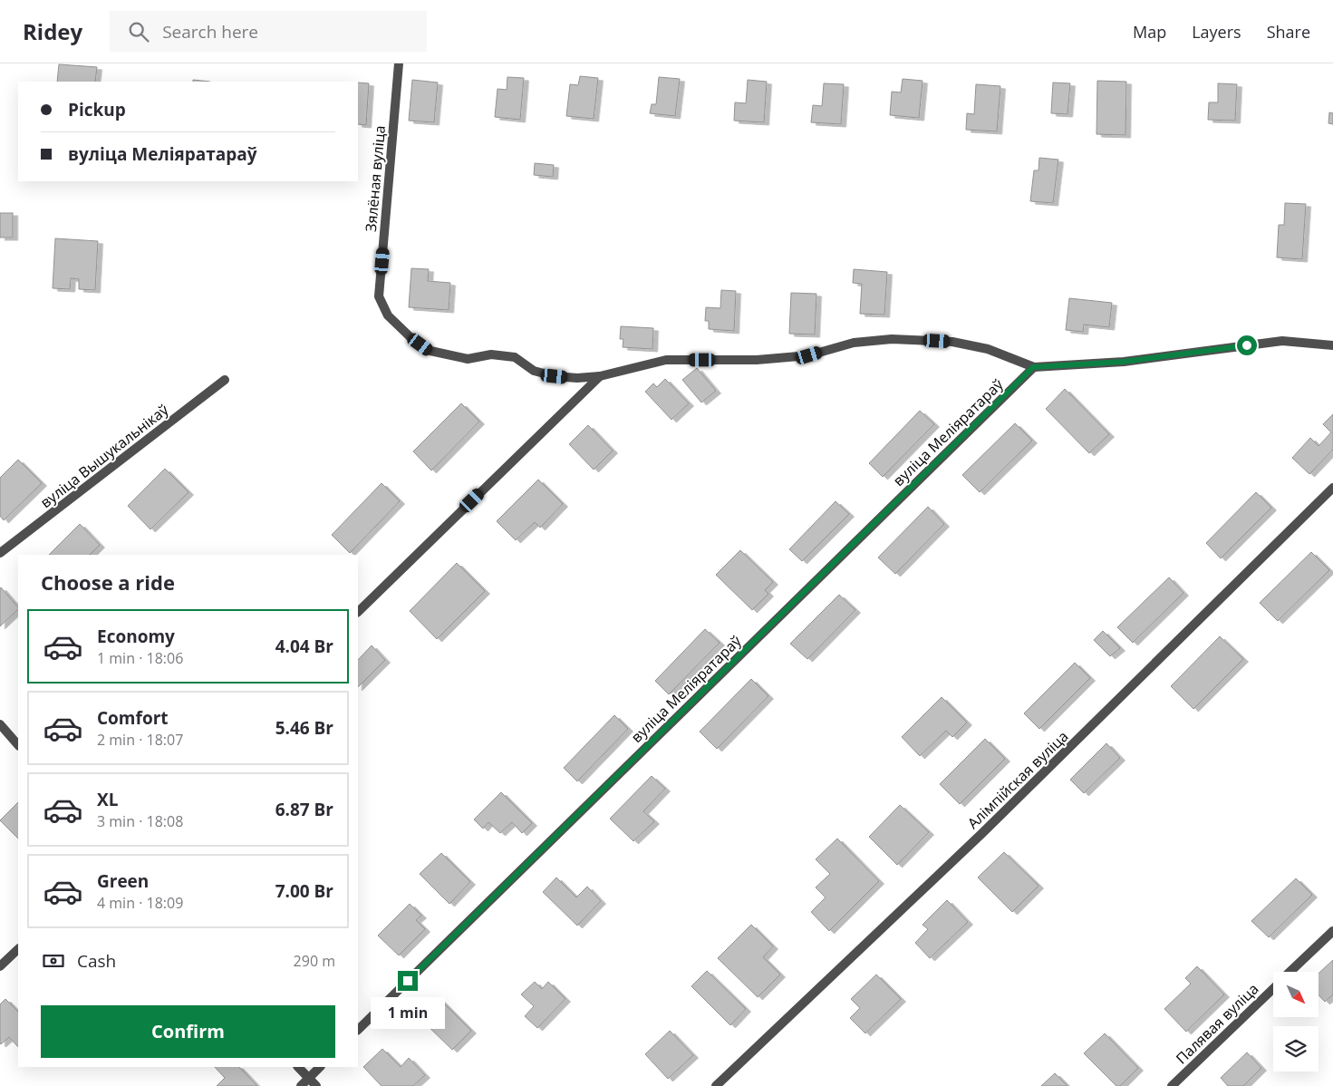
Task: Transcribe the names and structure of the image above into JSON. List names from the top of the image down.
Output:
{
  "streets": {
    "street": [
      "Зялёная вуліца",
      "вуліца Меліяратараў",
      "вуліца Вышукальнікаў",
      "Алімпійская вуліца",
      "Палявая вуліца"
    ]
  },
  "north": "bottom right",
  "page": {
    "header": "Ridey",
    "search": "Search here",
    "nav": ["Map", "Layers", "Share"],
    "banner": ["Pickup", "вуліца Меліяратараў"],
    "heading": "Choose a ride",
    "list": [
      {
        "name": "Economy",
        "note": "1 min · 18:06",
        "value": "4.04 Br"
      },
      {
        "name": "Comfort",
        "note": "2 min · 18:07",
        "value": "5.46 Br"
      },
      {
        "name": "XL",
        "note": "3 min · 18:08",
        "value": "6.87 Br"
      },
      {
        "name": "Green",
        "note": "4 min · 18:09",
        "value": "7.00 Br"
      }
    ],
    "pay": ["Cash", "290 m"],
    "buttons": "Confirm",
    "bubble": "1 min"
  }
}
